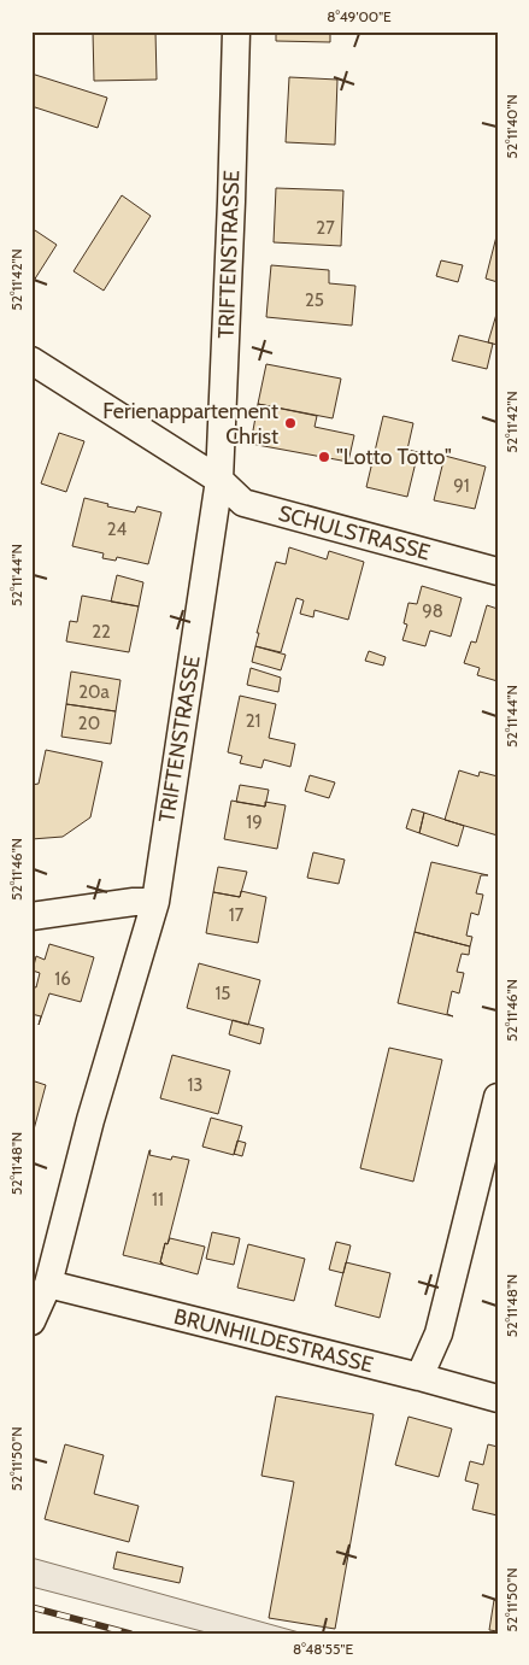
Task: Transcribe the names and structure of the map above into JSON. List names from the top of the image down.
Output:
{
  "streets": {
    "street": ["TRIFTENSTRASSE", "SCHULSTRASSE", "BRUNHILDESTRASSE"]
  },
  "crossings": [
    ["TRIFTENSTRASSE", "SCHULSTRASSE"],
    ["TRIFTENSTRASSE", "BRUNHILDESTRASSE"]
  ],
  "places": ["Ferienappartement Christ", "\"Lotto Totto\""],
  "house_numbers": [
    "27",
    "25",
    "91",
    "24",
    "98",
    "22",
    "20a",
    "21",
    "20",
    "19",
    "17",
    "16",
    "15",
    "13",
    "11"
  ],
  "coordinates": [
    "8°49'00\"E",
    "52°11'40\"N",
    "52°11'42\"N",
    "52°11'44\"N",
    "52°11'46\"N",
    "52°11'48\"N",
    "52°11'50\"N",
    "8°48'55\"E"
  ]
}
